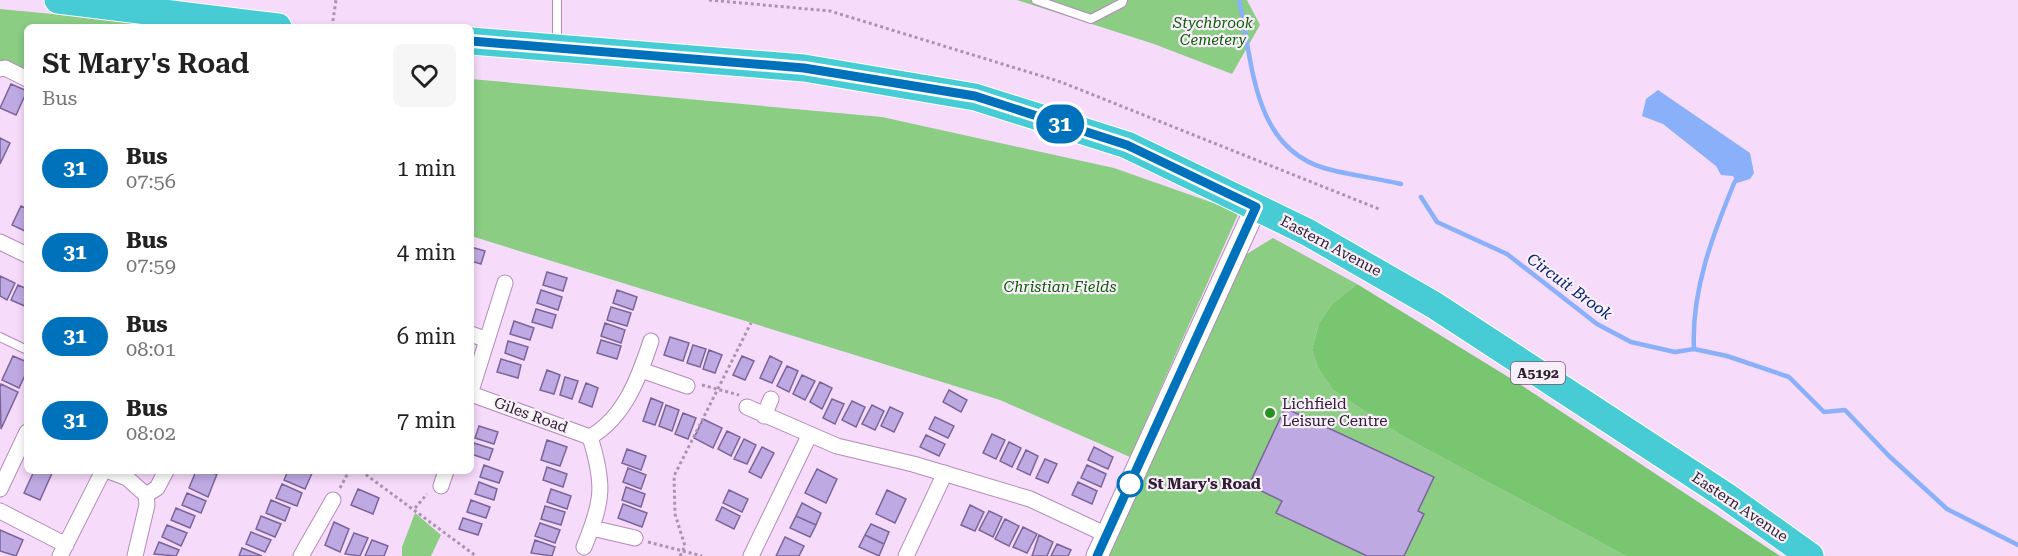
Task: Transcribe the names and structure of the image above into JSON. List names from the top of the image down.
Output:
{
  "streets": {
    "highway": ["Eastern Avenue", "A5192"],
    "street": ["Giles Road"]
  },
  "water": ["Circuit Brook"],
  "parks": ["Stychbrook Cemetery", "Christian Fields"],
  "places": ["Lichfield Leisure Centre", "St Mary's Road"],
  "lines": ["bus line 31"],
  "page": {
    "on_map": "31",
    "heading": ["St Mary's Road", "Bus"],
    "list": [
      {
        "mark": "31",
        "name": "Bus",
        "note": "07:56",
        "value": "1 min"
      },
      {
        "mark": "31",
        "name": "Bus",
        "note": "07:59",
        "value": "4 min"
      },
      {
        "mark": "31",
        "name": "Bus",
        "note": "08:01",
        "value": "6 min"
      },
      {
        "mark": "31",
        "name": "Bus",
        "note": "08:02",
        "value": "7 min"
      }
    ]
  }
}
